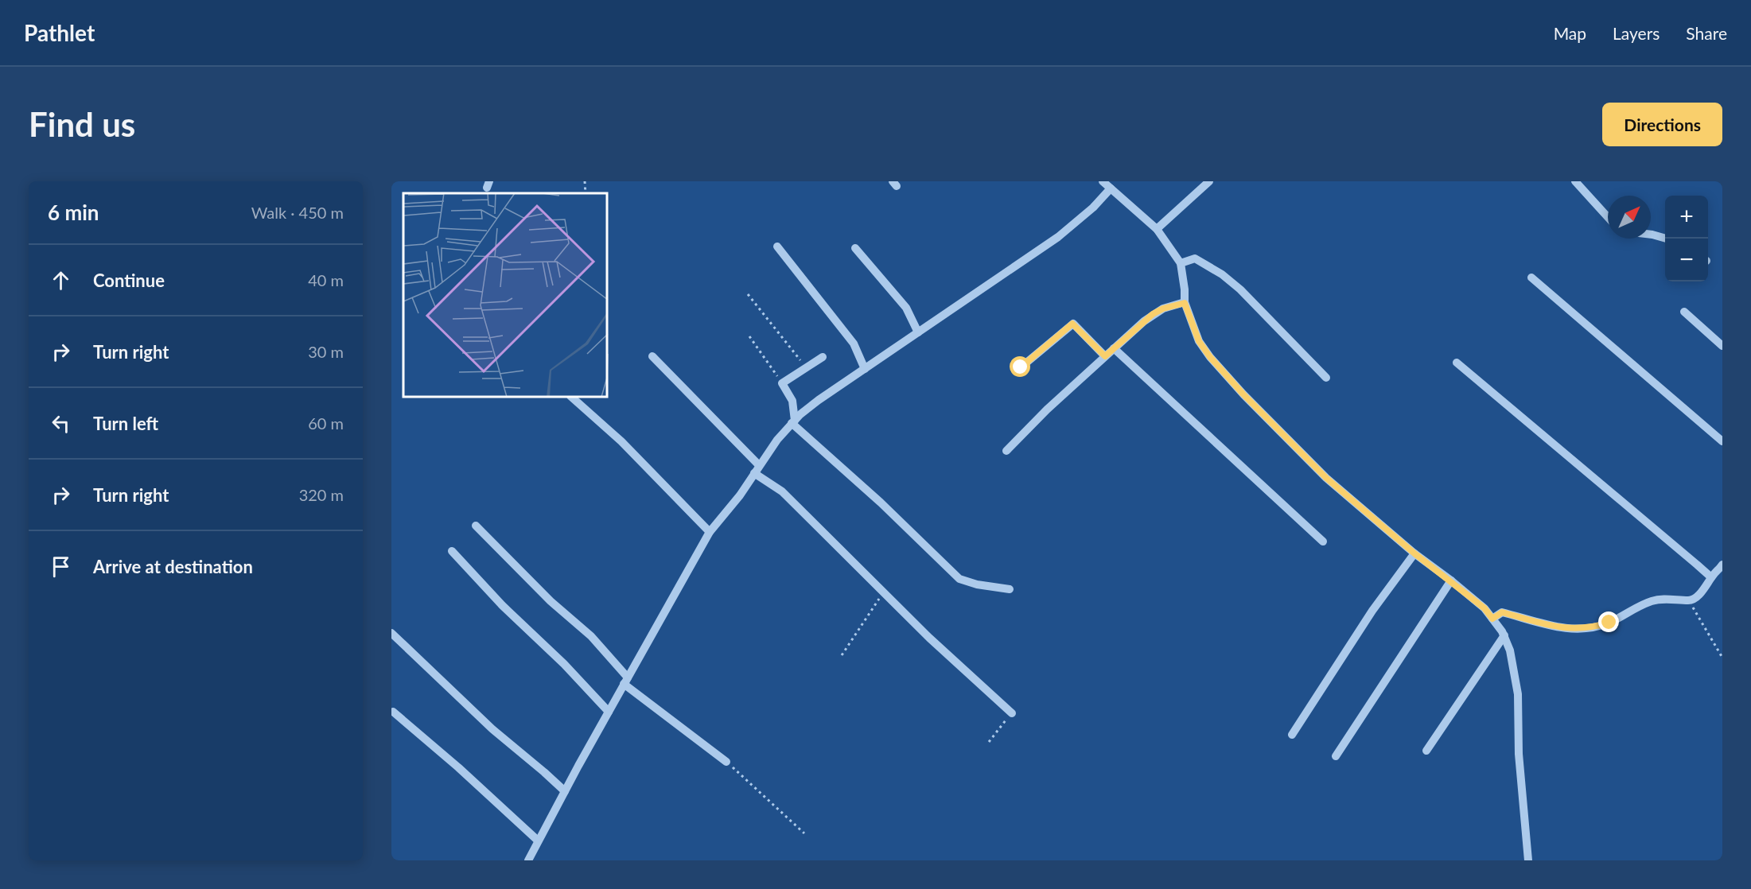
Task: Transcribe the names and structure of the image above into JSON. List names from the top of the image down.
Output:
{
  "north": "top right",
  "page": {
    "header": "Pathlet",
    "nav": ["Map", "Layers", "Share"],
    "buttons": "Directions",
    "title": "Find us",
    "heading": ["6 min", "Walk · 450 m"],
    "map_buttons": ["+", "−"],
    "list": [
      ["Continue", "40 m"],
      ["Turn right", "30 m"],
      ["Turn left", "60 m"],
      ["Turn right", "320 m"],
      "Arrive at destination"
    ]
  }
}
